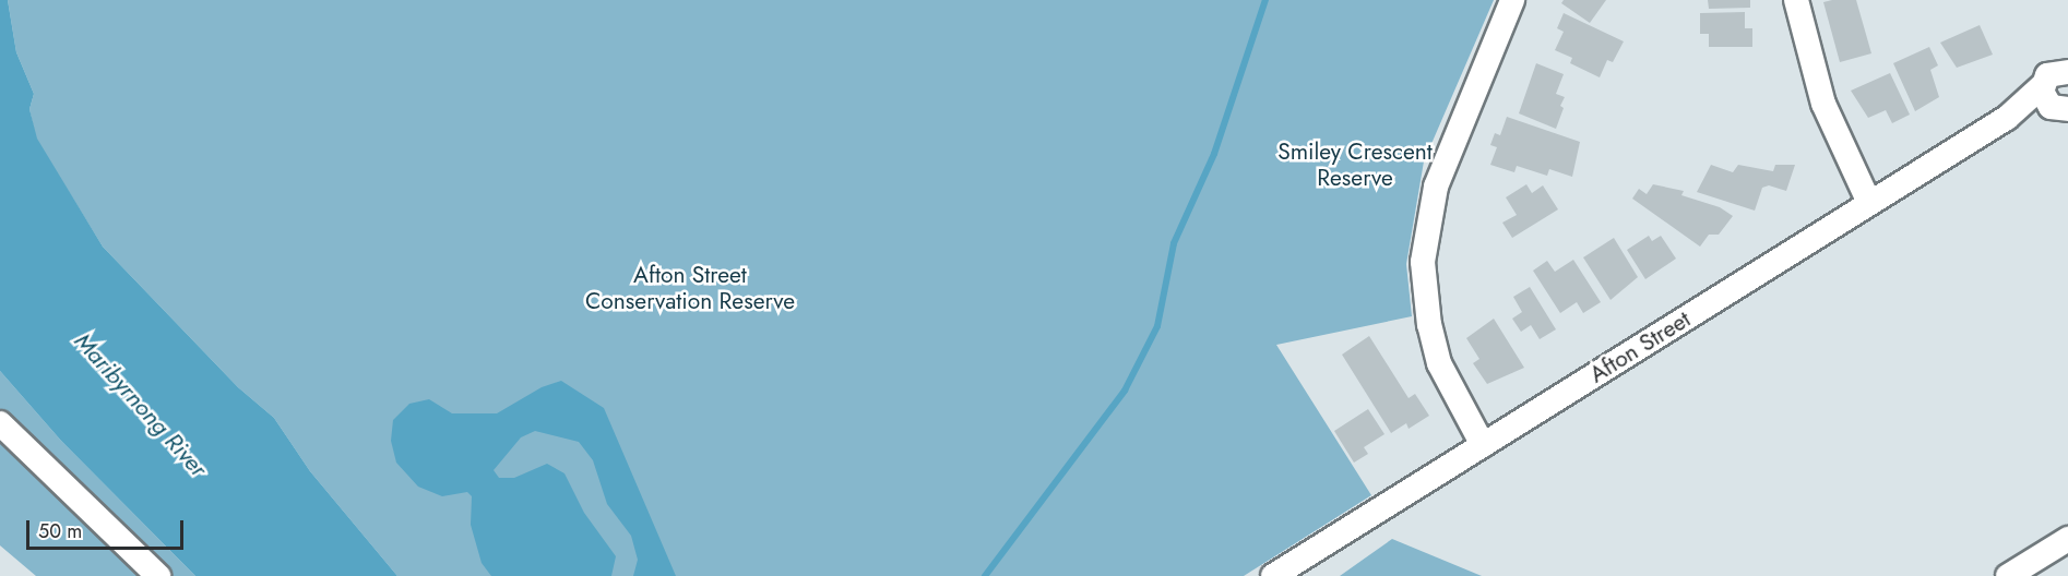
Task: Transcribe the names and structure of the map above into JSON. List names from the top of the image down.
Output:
{
  "streets": {
    "street": ["Afton Street"]
  },
  "water": ["Maribyrnong River"],
  "parks": ["Smiley Crescent Reserve", "Afton Street Conservation Reserve"],
  "scale_bar": "50 m"
}
